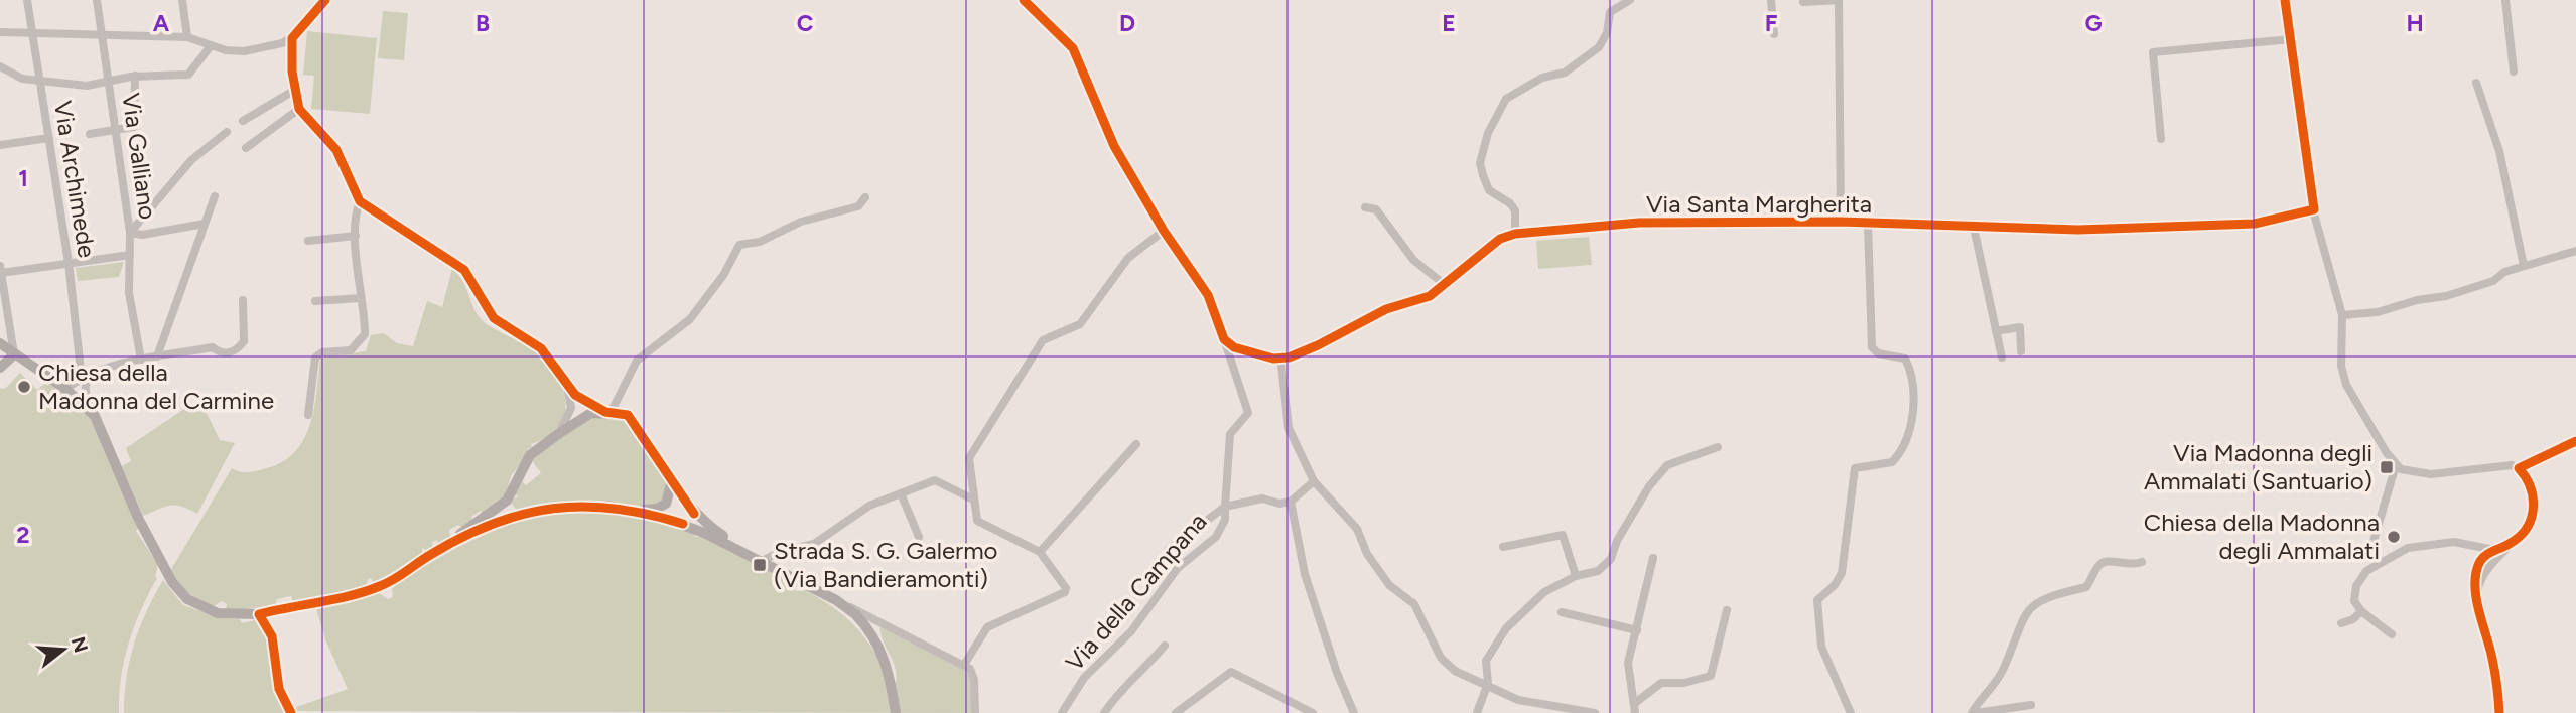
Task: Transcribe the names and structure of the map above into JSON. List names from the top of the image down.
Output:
{
  "streets": {
    "street": [
      "Via Galliano",
      "Via Archimede",
      "Via Santa Margherita",
      "Via della Campana"
    ]
  },
  "places": {
    "other": ["Chiesa della Madonna del Carmine", "Chiesa della Madonna degli Ammalati"],
    "transit": ["Via Madonna degli Ammalati (Santuario)", "Strada S. G. Galermo (Via Bandieramonti)"]
  },
  "north": "right",
  "grid": {
    "columns": [
      "A",
      "B",
      "C",
      "D",
      "E",
      "F",
      "G",
      "H"
    ],
    "rows": ["1", "2"]
  }
}
